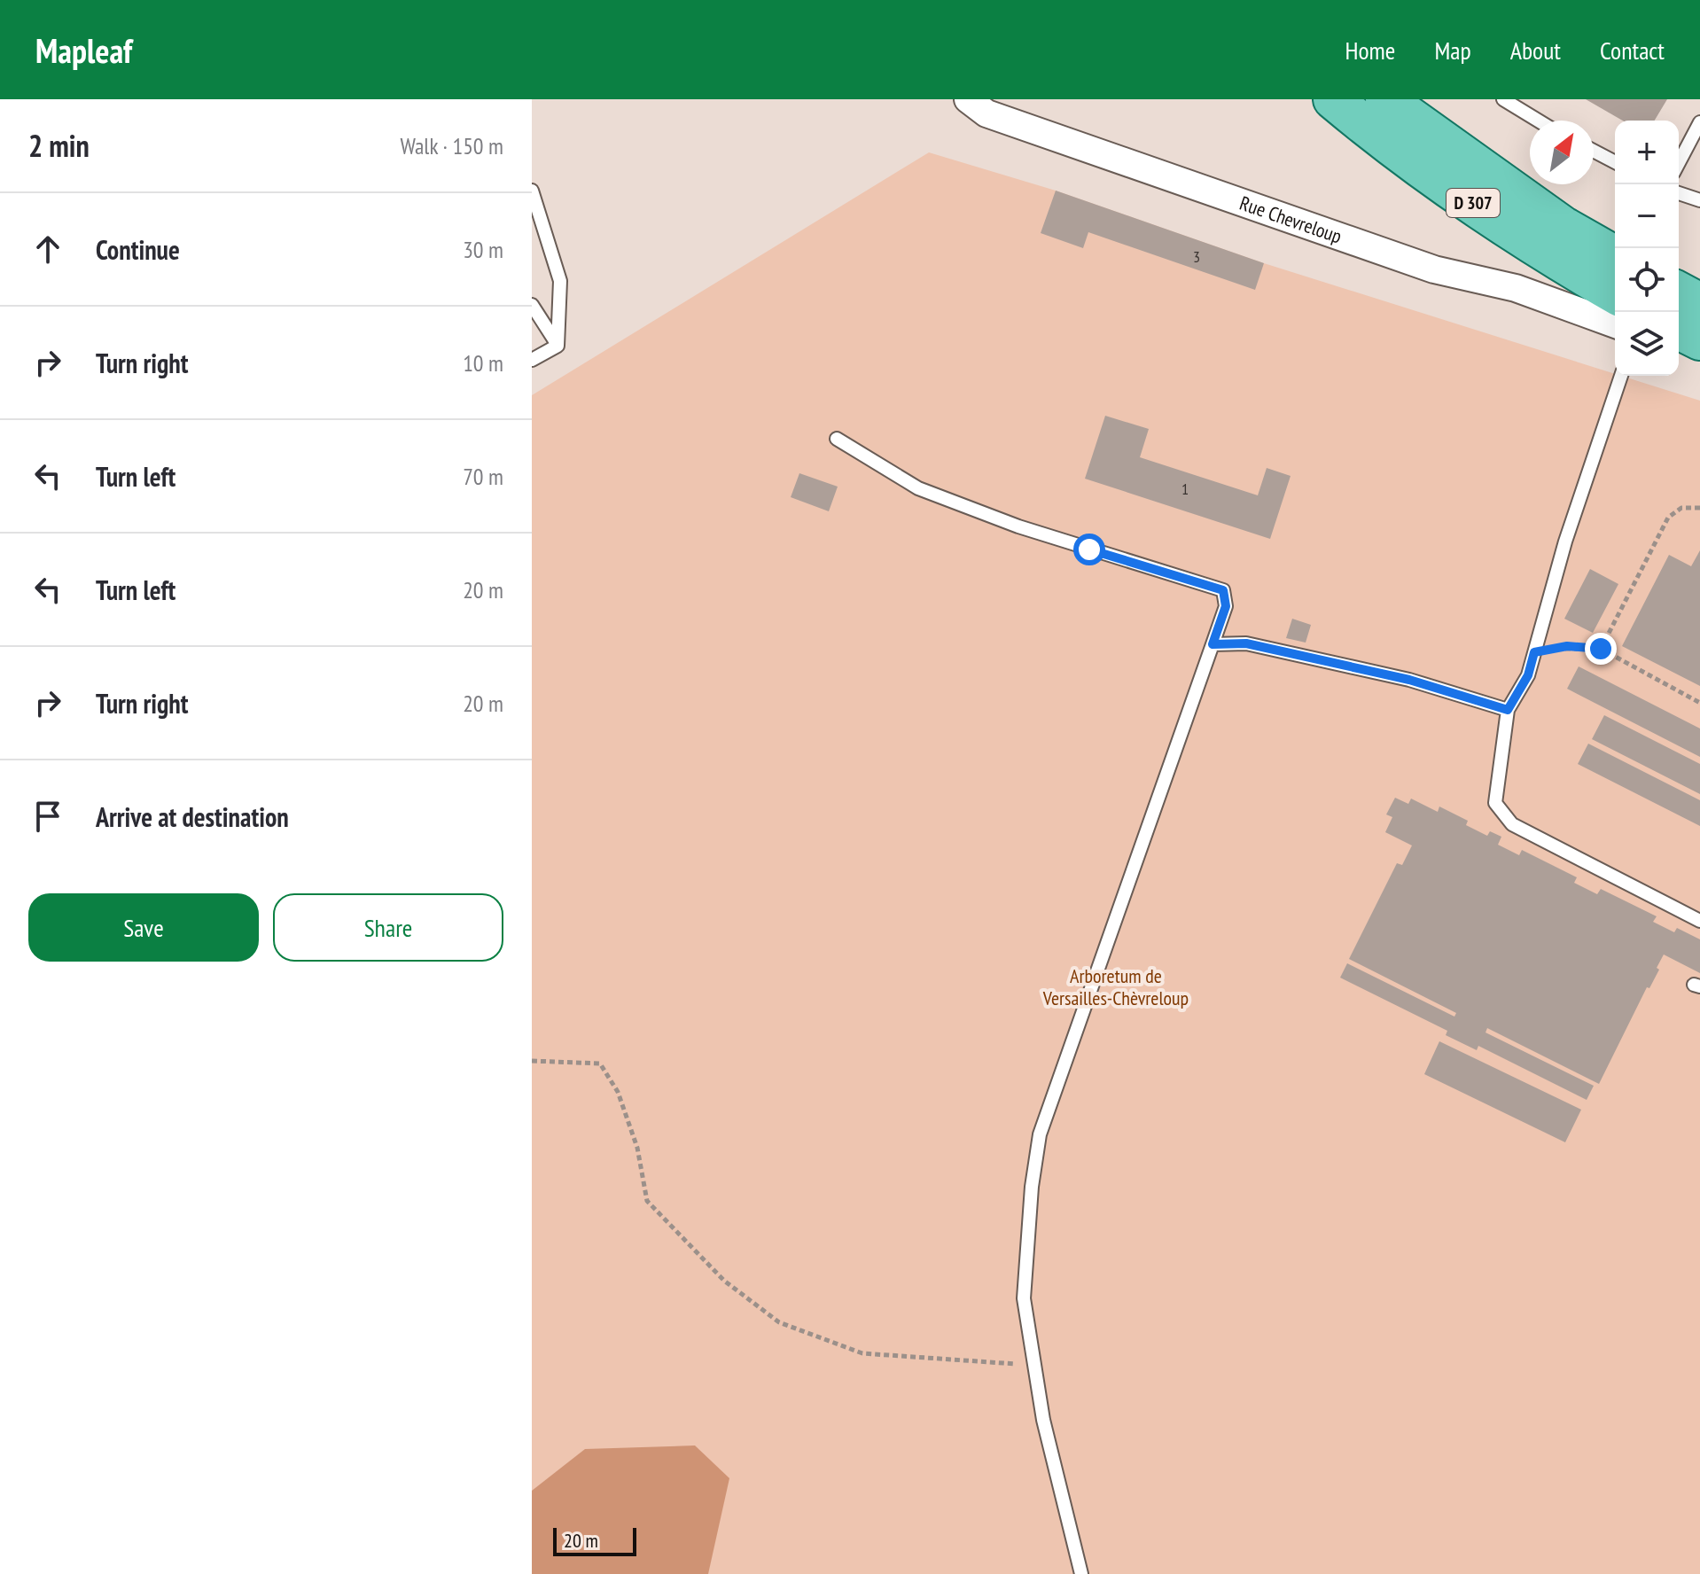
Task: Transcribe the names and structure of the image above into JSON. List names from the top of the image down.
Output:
{
  "streets": {
    "main road": ["D 307"],
    "street": ["Rue Chevreloup"]
  },
  "parks": ["Arboretum de Versailles-Chèvreloup"],
  "house_numbers": ["3", "1"],
  "scale_bar": "20 m",
  "north": "top right",
  "page": {
    "header": "Mapleaf",
    "nav": [
      "Home",
      "Map",
      "About",
      "Contact"
    ],
    "heading": ["2 min", "Walk · 150 m"],
    "map_buttons": ["+", "−"],
    "list": [
      ["Continue", "30 m"],
      ["Turn right", "10 m"],
      ["Turn left", "70 m"],
      ["Turn left", "20 m"],
      ["Turn right", "20 m"],
      "Arrive at destination"
    ],
    "buttons": ["Save", "Share"],
    "scale": "20 m"
  }
}
